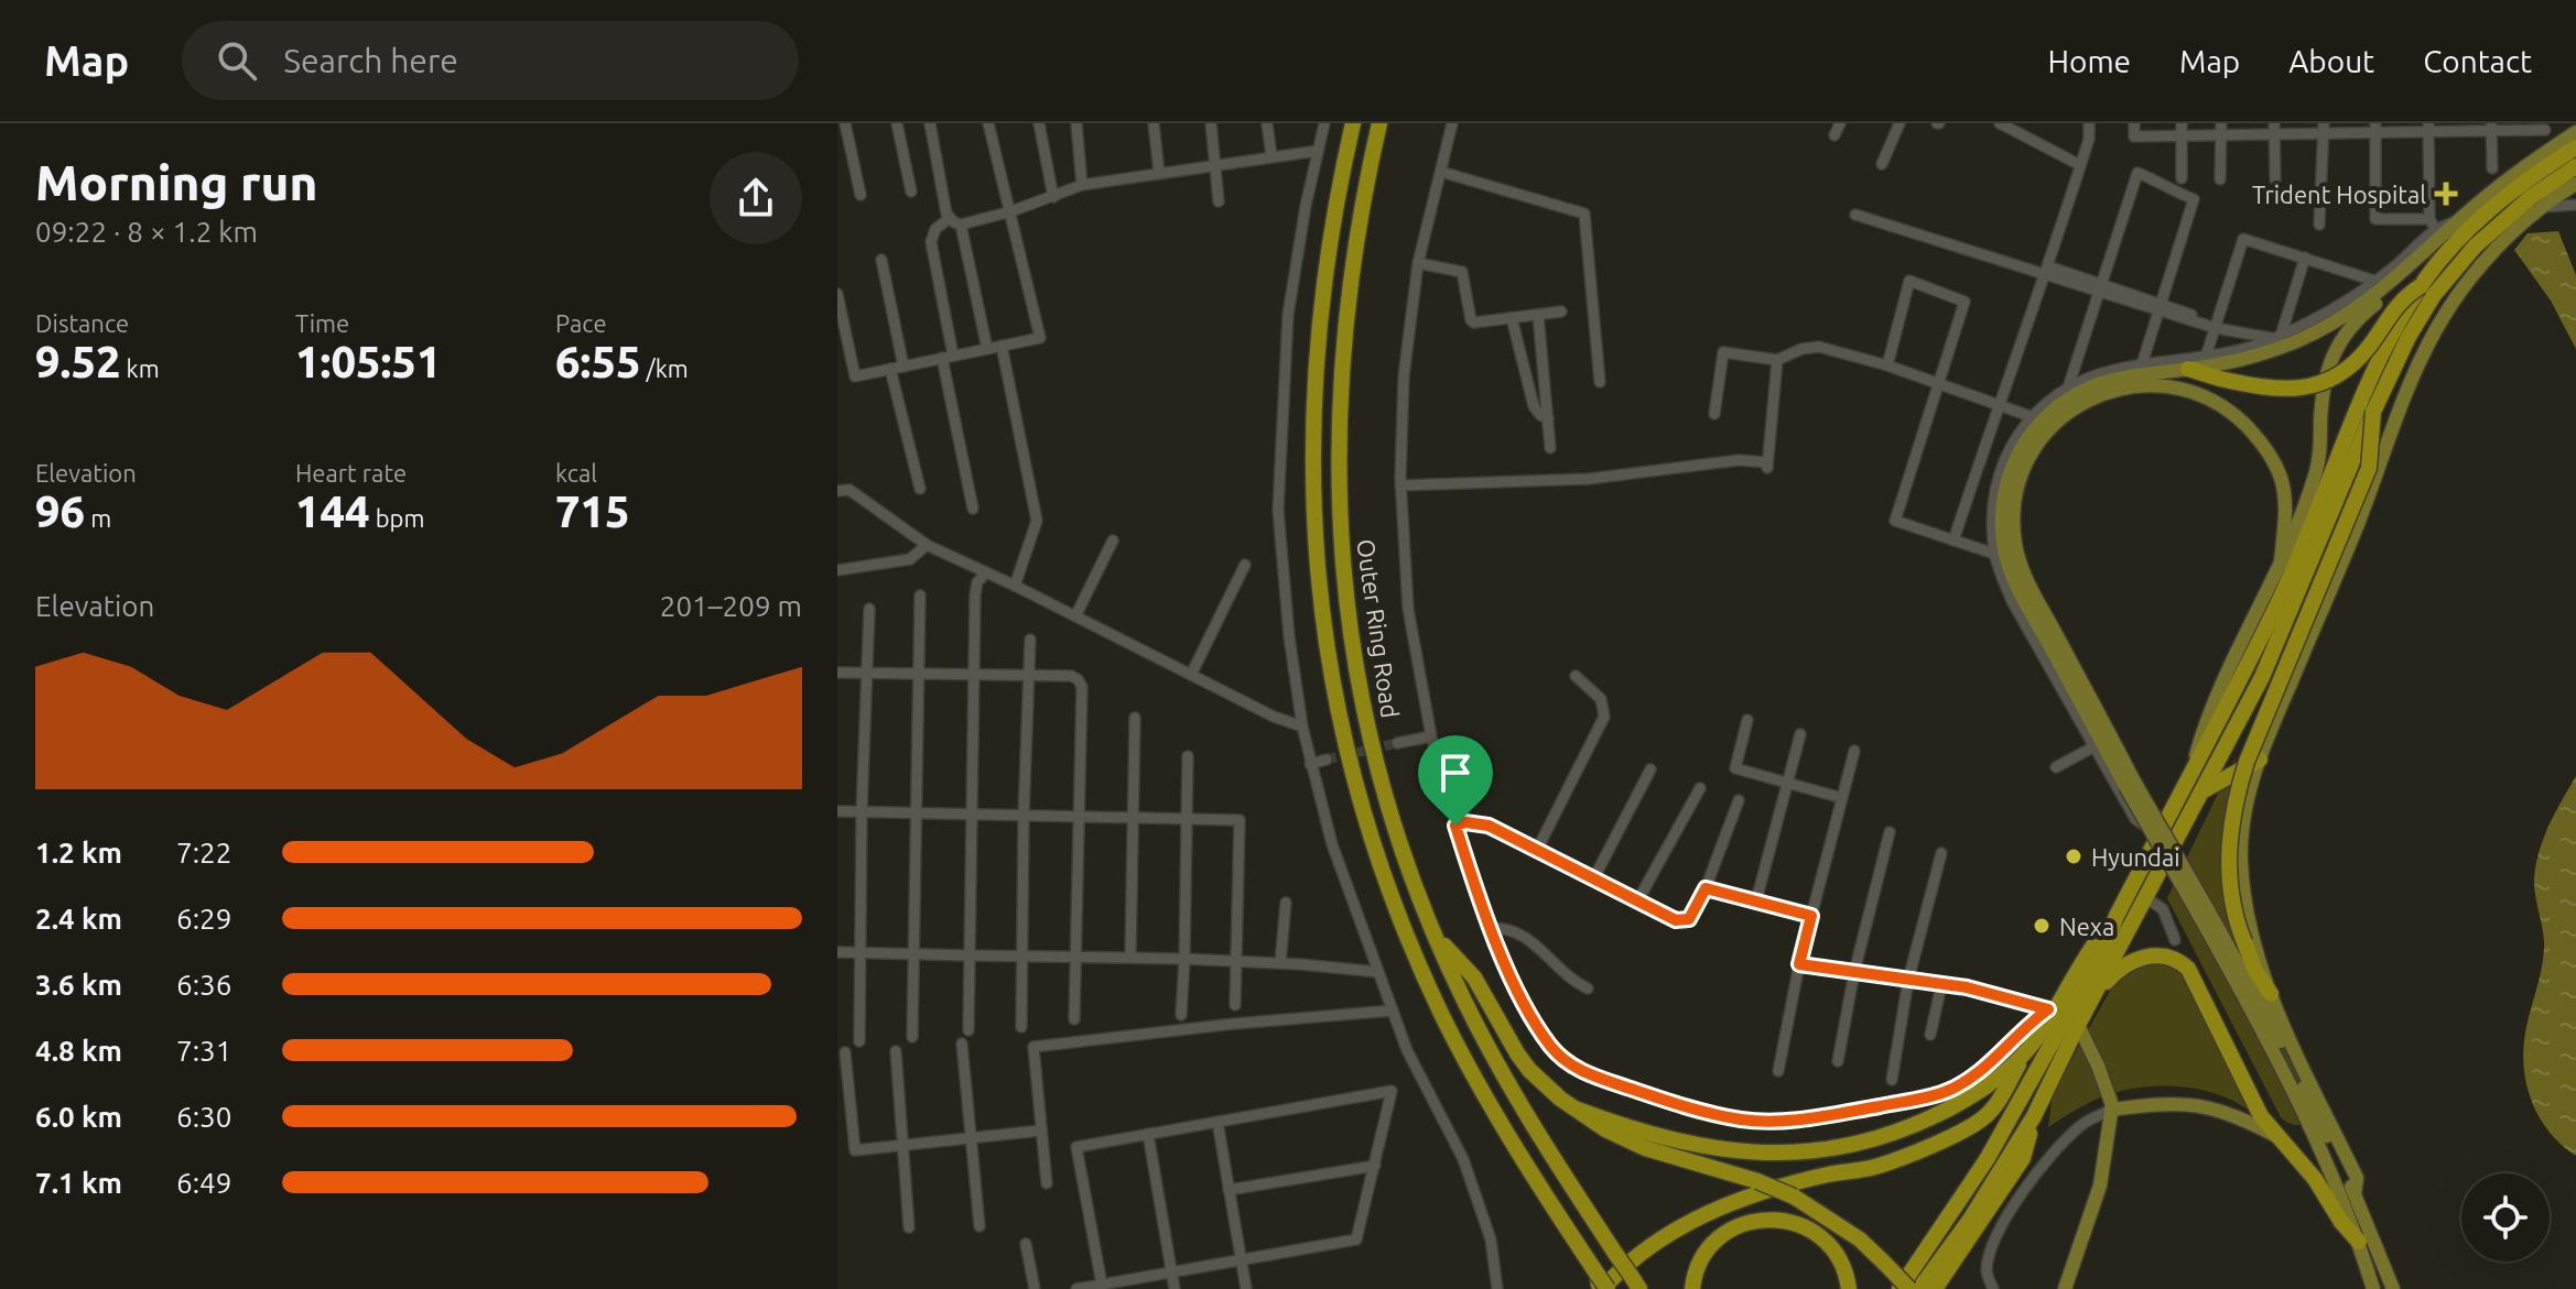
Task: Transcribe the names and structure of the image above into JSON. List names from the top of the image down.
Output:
{
  "streets": {
    "highway": ["Outer Ring Road"]
  },
  "places": {
    "health": ["Trident Hospital"],
    "other": ["Hyundai", "Nexa"]
  },
  "page": {
    "header": "Map",
    "search": "Search here",
    "nav": [
      "Home",
      "Map",
      "About",
      "Contact"
    ],
    "heading": ["Morning run", "09:22 · 8 × 1.2 km"],
    "stats": [
      ["Distance", "9.52 km"],
      ["Time", "1:05:51"],
      ["Pace", "6:55 /km"],
      ["Elevation", "96 m"],
      ["Heart rate", "144 bpm"],
      ["kcal", "715"]
    ],
    "chart": ["Elevation", "201–209 m"],
    "list": [
      {
        "name": "1.2 km",
        "note": "7:22"
      },
      {
        "name": "2.4 km",
        "note": "6:29"
      },
      {
        "name": "3.6 km",
        "note": "6:36"
      },
      {
        "name": "4.8 km",
        "note": "7:31"
      },
      {
        "name": "6.0 km",
        "note": "6:30"
      },
      {
        "name": "7.1 km",
        "note": "6:49"
      }
    ]
  }
}
